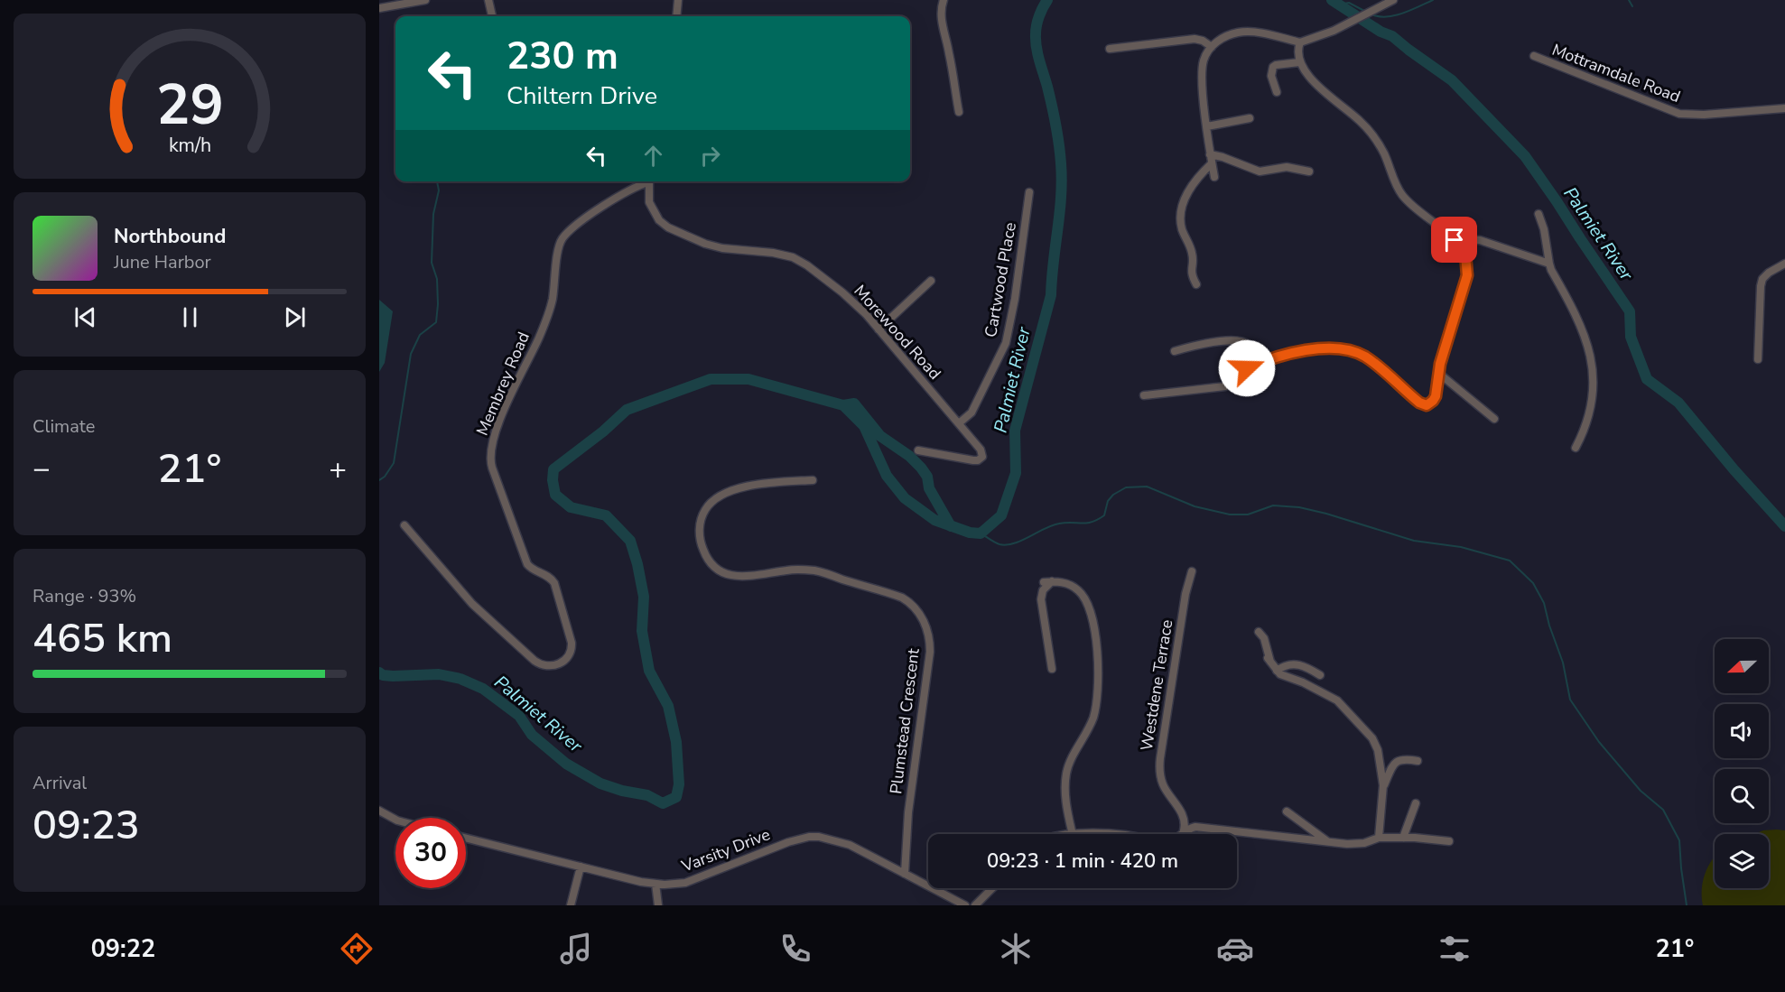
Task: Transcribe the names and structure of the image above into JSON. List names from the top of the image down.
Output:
{
  "streets": {
    "street": [
      "Mottramdale Road",
      "Cartwood Place",
      "Morewood Road",
      "Membrey Road",
      "Westdene Terrace",
      "Plumstead Crescent",
      "Varsity Drive"
    ]
  },
  "crossings": [
    ["Cartwood Place", "Morewood Road"],
    ["Plumstead Crescent", "Varsity Drive"]
  ],
  "water": ["Palmiet River"],
  "north": "left",
  "page": {
    "turn": ["230 m", "Chiltern Drive"],
    "song": ["Northbound", "June Harbor"],
    "tile": [
      "Climate",
      ["Range · 93%", "465 km"],
      ["Arrival", "09:23"]
    ],
    "heat": ["−", "21°", "+"],
    "limit": "30",
    "trip": "09:23 · 1 min · 420 m",
    "tabs": ["09:22", "21°"],
    "gauge": ["29", "km/h"]
  }
}
